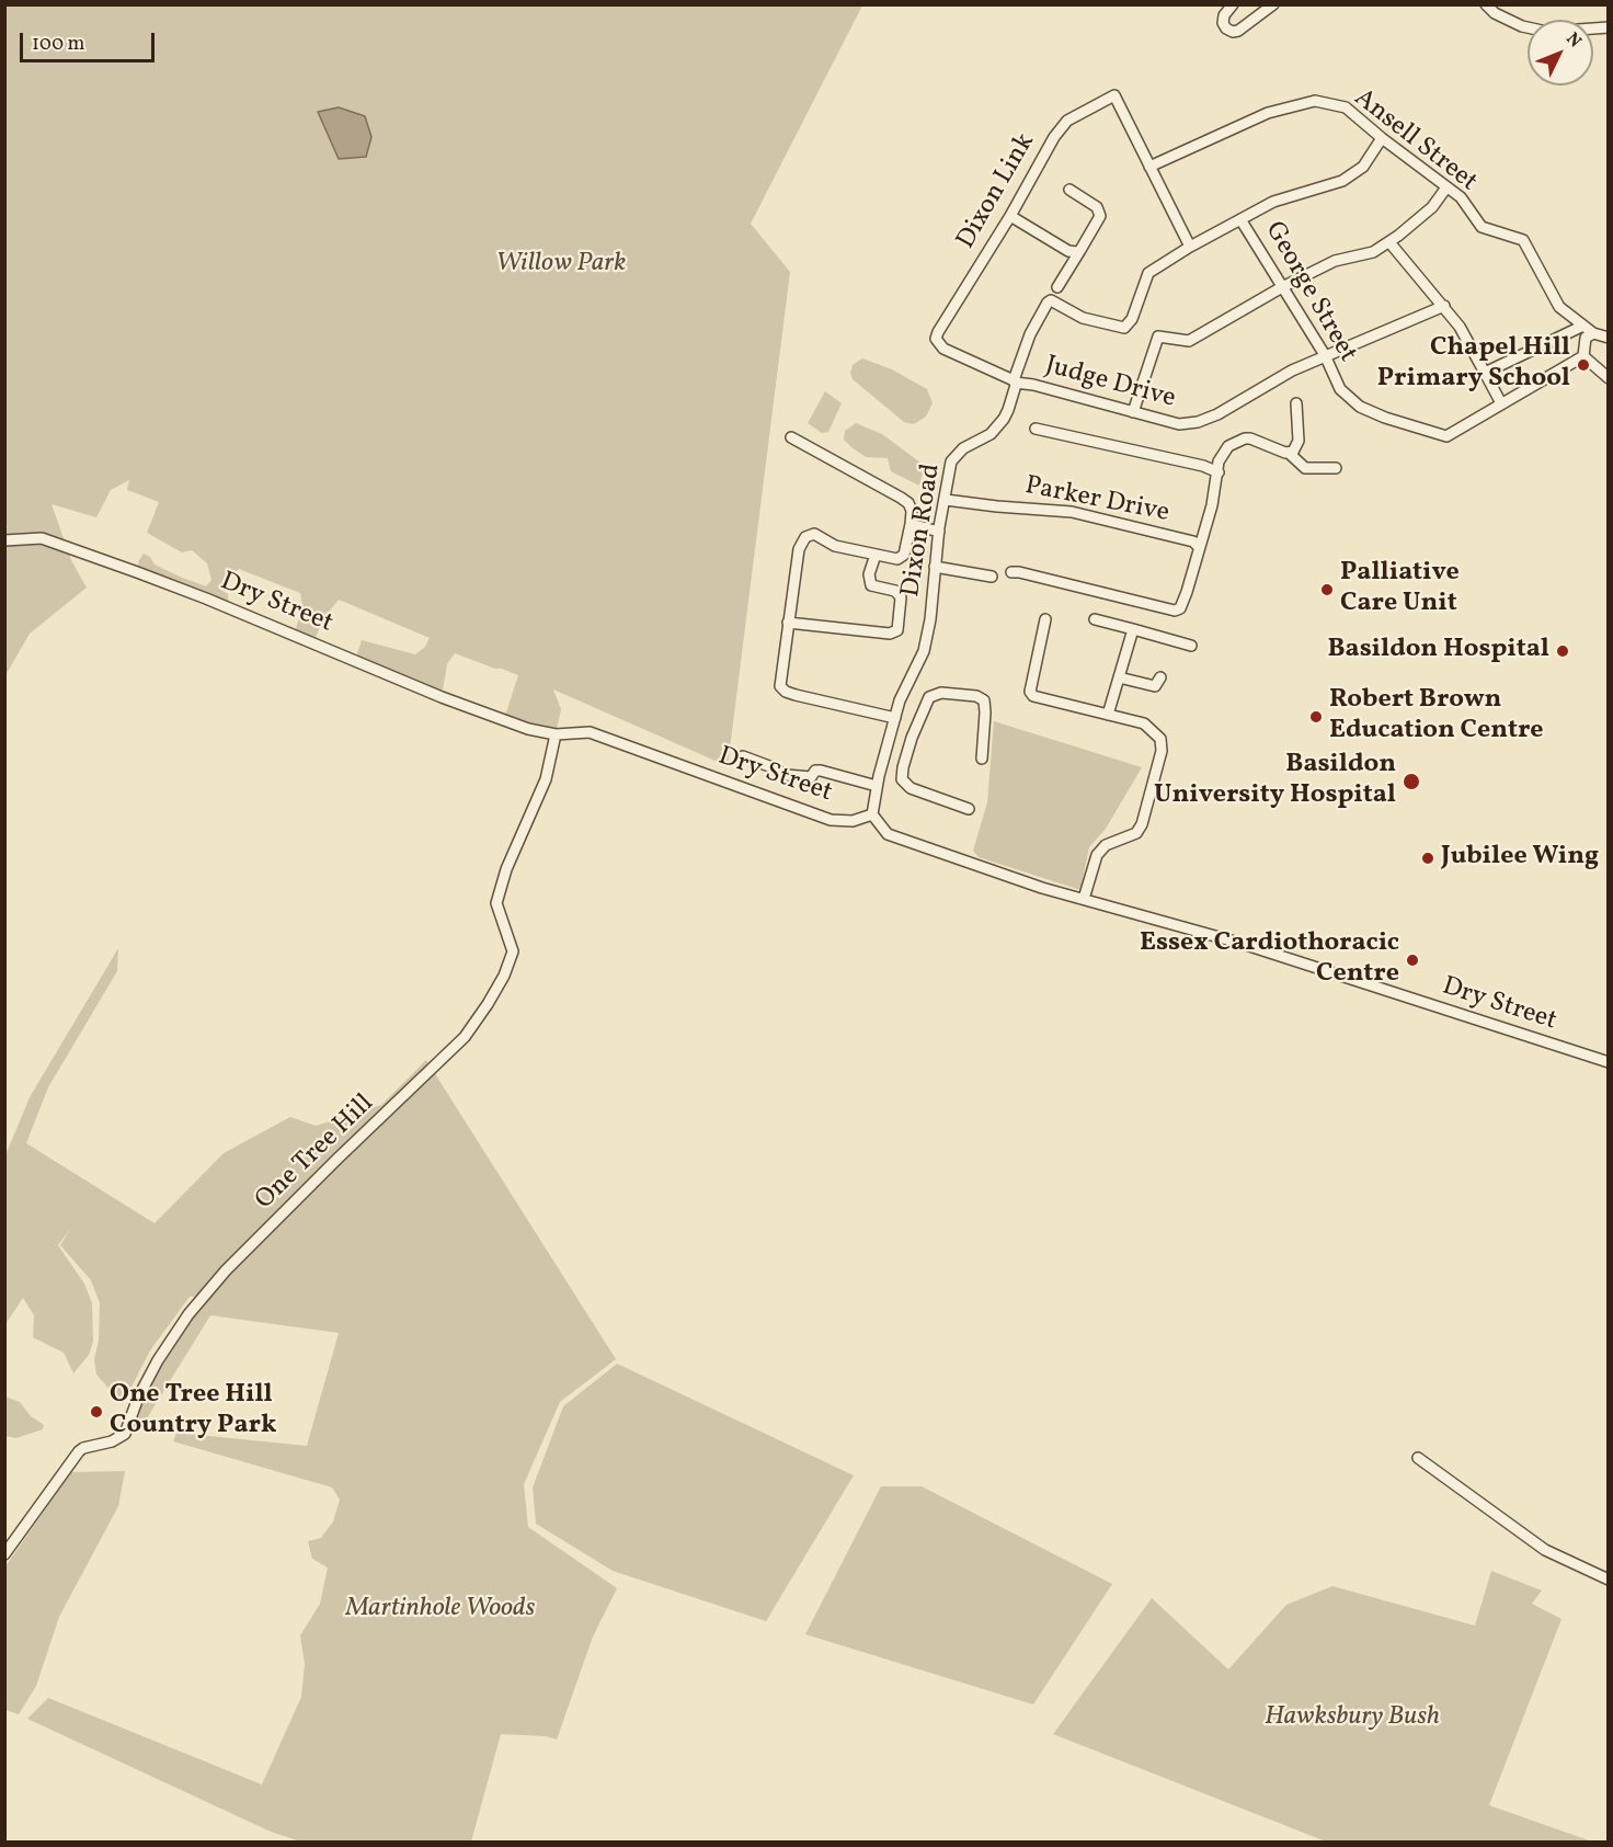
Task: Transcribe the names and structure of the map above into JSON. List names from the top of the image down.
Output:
{
  "streets": {
    "street": [
      "Ansell Street",
      "Dixon Link",
      "George Street",
      "Judge Drive",
      "Parker Drive",
      "Dixon Road",
      "Dry Street",
      "One Tree Hill"
    ]
  },
  "crossings": [
    ["Ansell Street", "Dixon Link"],
    ["Ansell Street", "Dixon Road"],
    ["Dixon Link", "Judge Drive"],
    ["Dixon Link", "Dixon Road"],
    ["George Street", "Judge Drive"],
    ["George Street", "Dixon Road"],
    ["Judge Drive", "Dixon Road"],
    ["Parker Drive", "Dixon Road"],
    ["Dixon Road", "Dry Street"],
    ["Dry Street", "One Tree Hill"]
  ],
  "parks": ["Willow Park", "Martinhole Woods", "Hawksbury Bush"],
  "places": [
    "Chapel Hill Primary School",
    "Palliative Care Unit",
    "Basildon Hospital",
    "Robert Brown Education Centre",
    "Basildon University Hospital",
    "Jubilee Wing",
    "Essex Cardiothoracic Centre",
    "One Tree Hill Country Park"
  ],
  "scale_bar": "100 m",
  "north": "top right"
}
